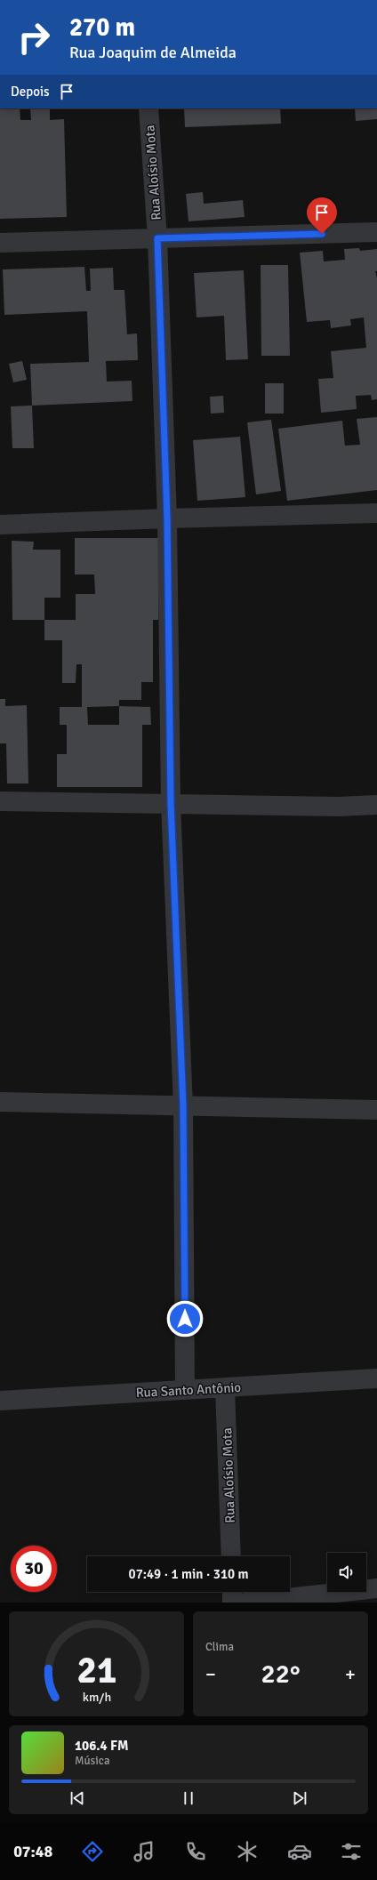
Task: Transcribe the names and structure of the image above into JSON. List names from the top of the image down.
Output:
{
  "streets": {
    "street": ["Rua Aloísio Mota", "Rua Santo Antônio"]
  },
  "crossings": [
    ["Rua Aloísio Mota", "Rua Santo Antônio"]
  ],
  "page": {
    "turn": ["270 m", "Rua Joaquim de Almeida"],
    "then": "Depois",
    "limit": "30",
    "trip": "07:49 · 1 min · 310 m",
    "tile": "Clima",
    "heat": ["−", "22°", "+"],
    "song": ["106.4 FM", "Música"],
    "tabs": "07:48",
    "gauge": ["21", "km/h"]
  }
}
